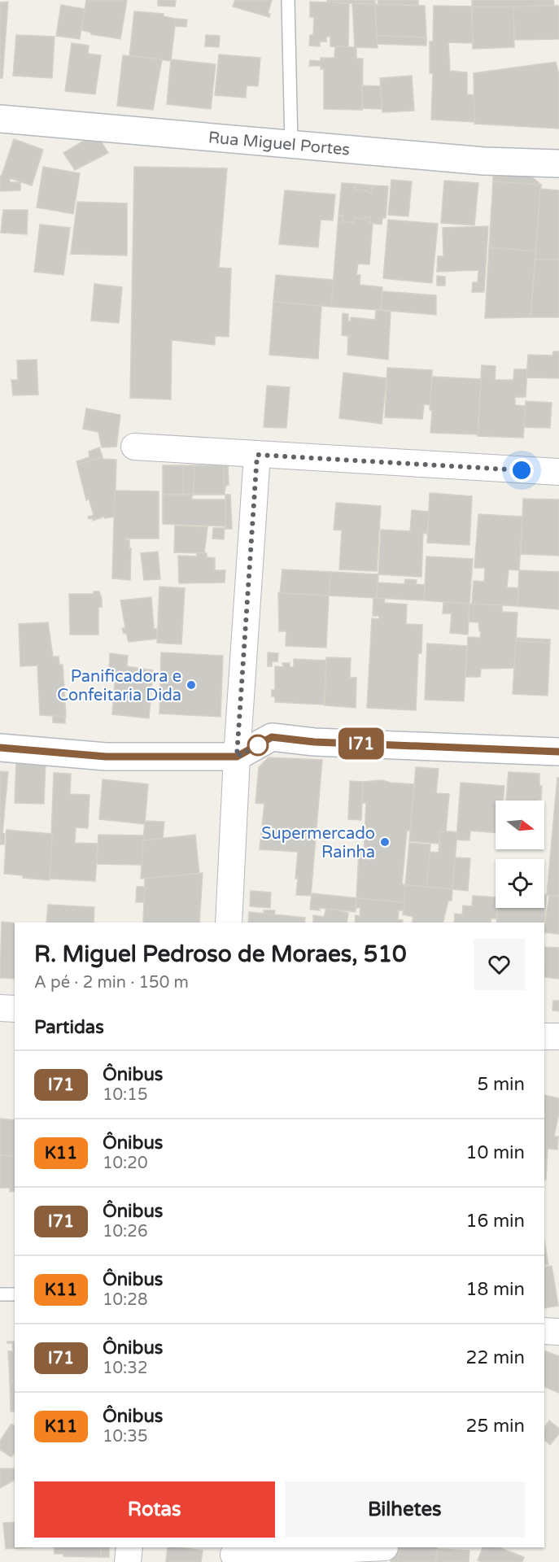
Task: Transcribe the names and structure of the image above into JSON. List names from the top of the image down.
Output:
{
  "streets": {
    "main road": ["Rua Miguel Portes"]
  },
  "places": ["Panificadora e Confeitaria Dida", "Supermercado Rainha"],
  "lines": ["bus line I71"],
  "north": "right",
  "page": {
    "on_map": "I71",
    "heading": [
      ["R. Miguel Pedroso de Moraes, 510", "A pé · 2 min · 150 m"],
      "Partidas"
    ],
    "list": [
      {
        "mark": "I71",
        "name": "Ônibus",
        "note": "10:15",
        "value": "5 min"
      },
      {
        "mark": "K11",
        "name": "Ônibus",
        "note": "10:20",
        "value": "10 min"
      },
      {
        "mark": "I71",
        "name": "Ônibus",
        "note": "10:26",
        "value": "16 min"
      },
      {
        "mark": "K11",
        "name": "Ônibus",
        "note": "10:28",
        "value": "18 min"
      },
      {
        "mark": "I71",
        "name": "Ônibus",
        "note": "10:32",
        "value": "22 min"
      },
      {
        "mark": "K11",
        "name": "Ônibus",
        "note": "10:35",
        "value": "25 min"
      }
    ],
    "buttons": ["Rotas", "Bilhetes"]
  }
}
